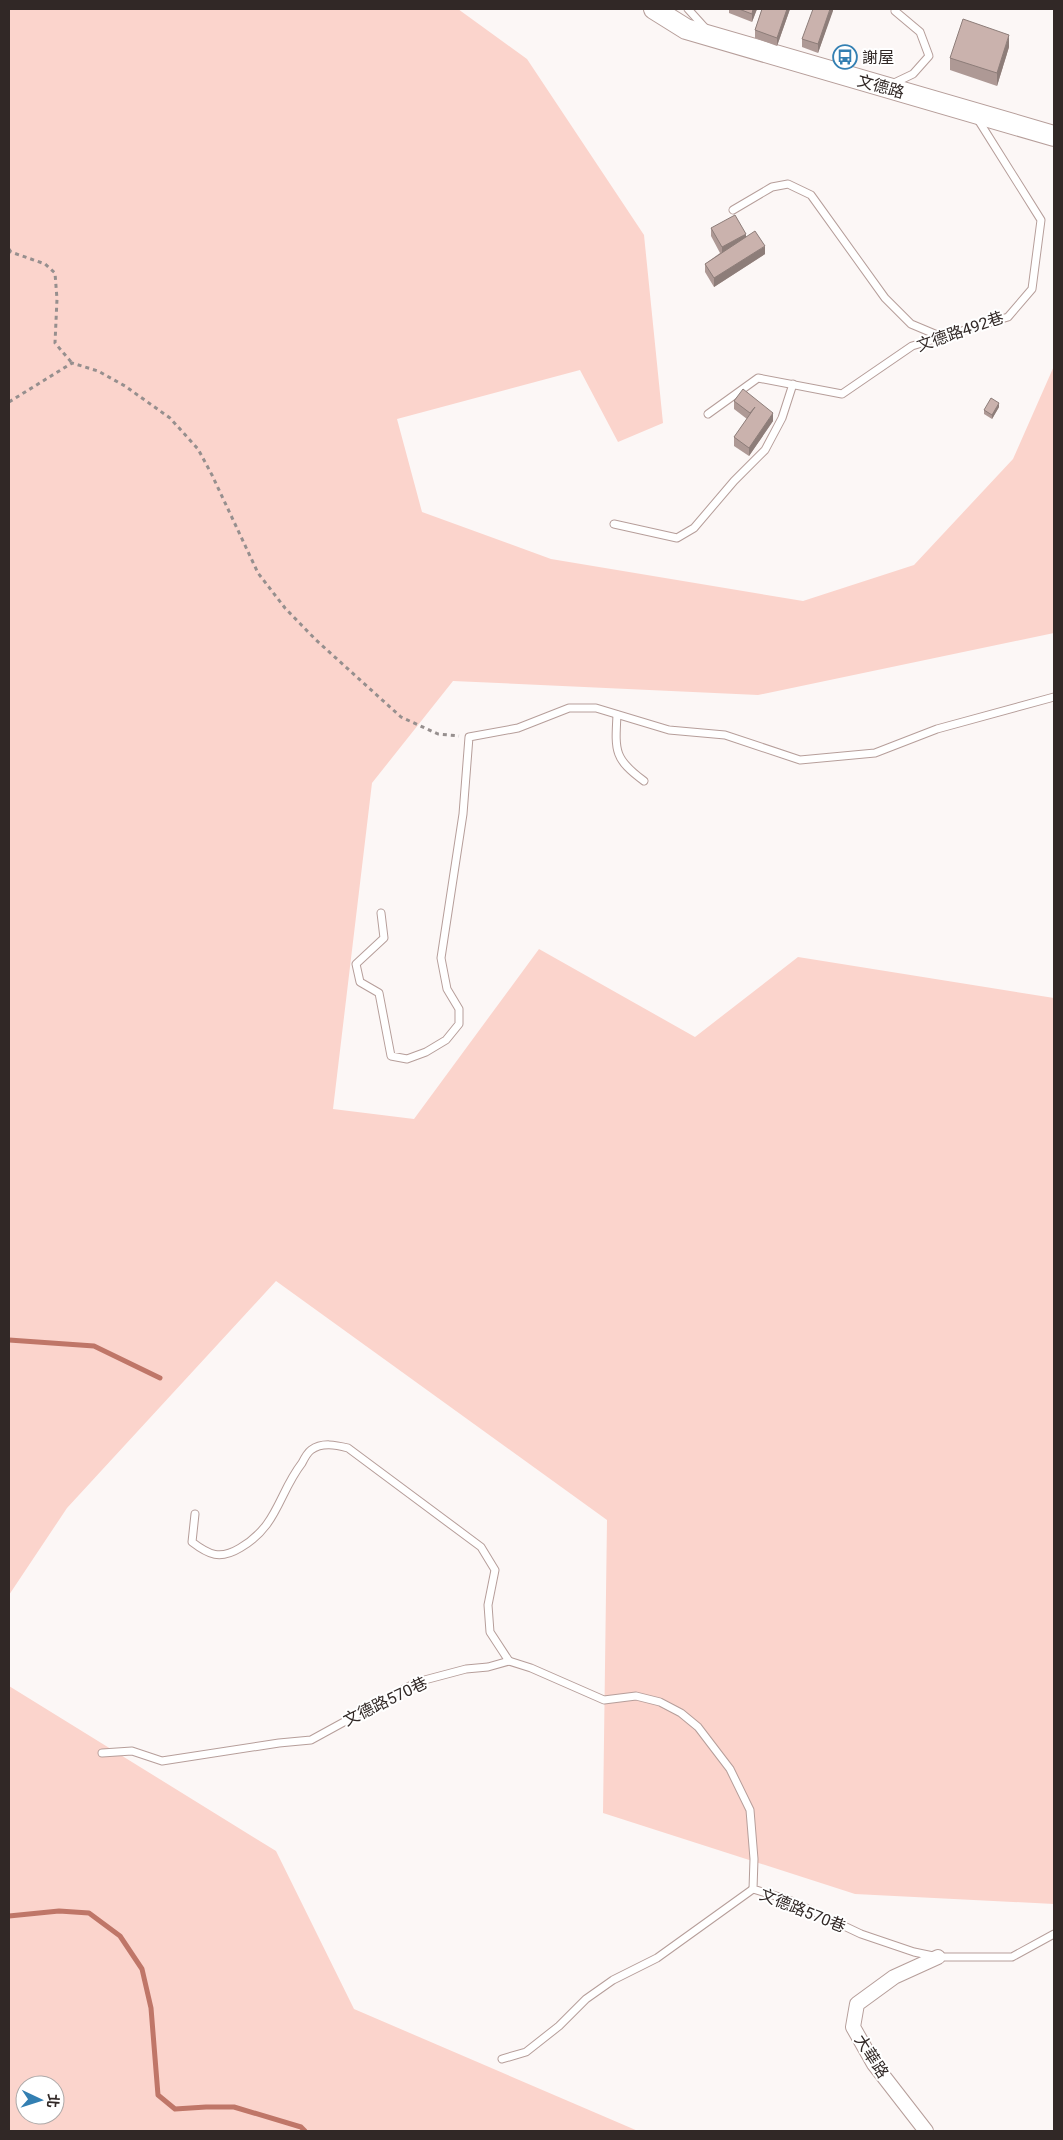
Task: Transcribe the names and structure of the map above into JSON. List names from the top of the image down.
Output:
{
  "streets": {
    "main road": ["文德路"],
    "street": ["大華路"],
    "lane": ["文德路492巷", "文德路570巷"]
  },
  "crossings": [
    ["文德路", "文德路492巷"],
    ["文德路570巷", "大華路"]
  ],
  "places": {
    "bus stop": ["謝屋"]
  },
  "north": "right"
}
